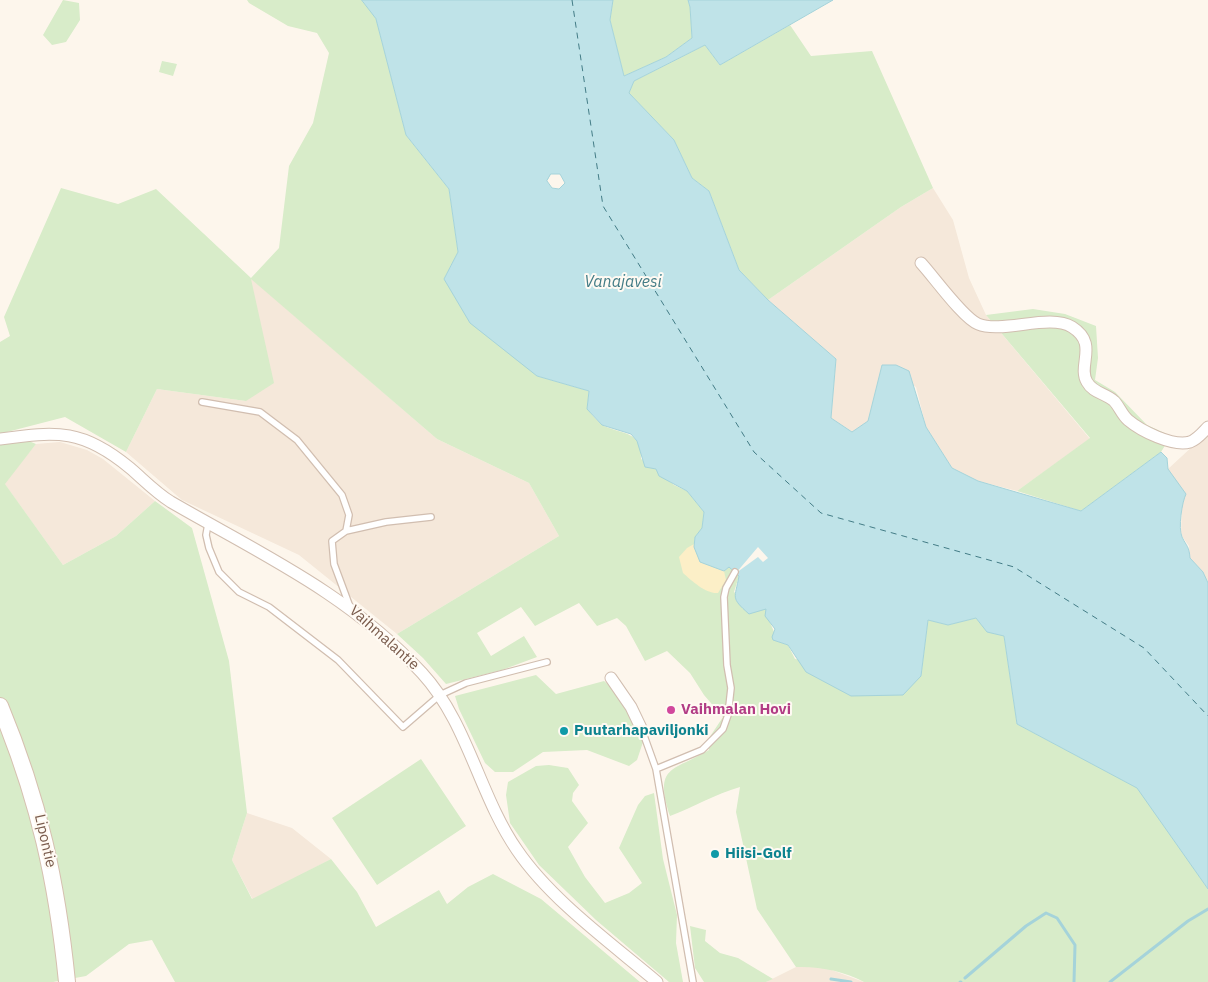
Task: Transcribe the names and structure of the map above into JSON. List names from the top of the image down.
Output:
{
  "streets": {
    "street": ["Vaihmalantie", "Lipontie"]
  },
  "water": ["Vanajavesi"],
  "places": ["Vaihmalan Hovi", "Puutarhapaviljonki", "Hiisi-Golf"]
}
